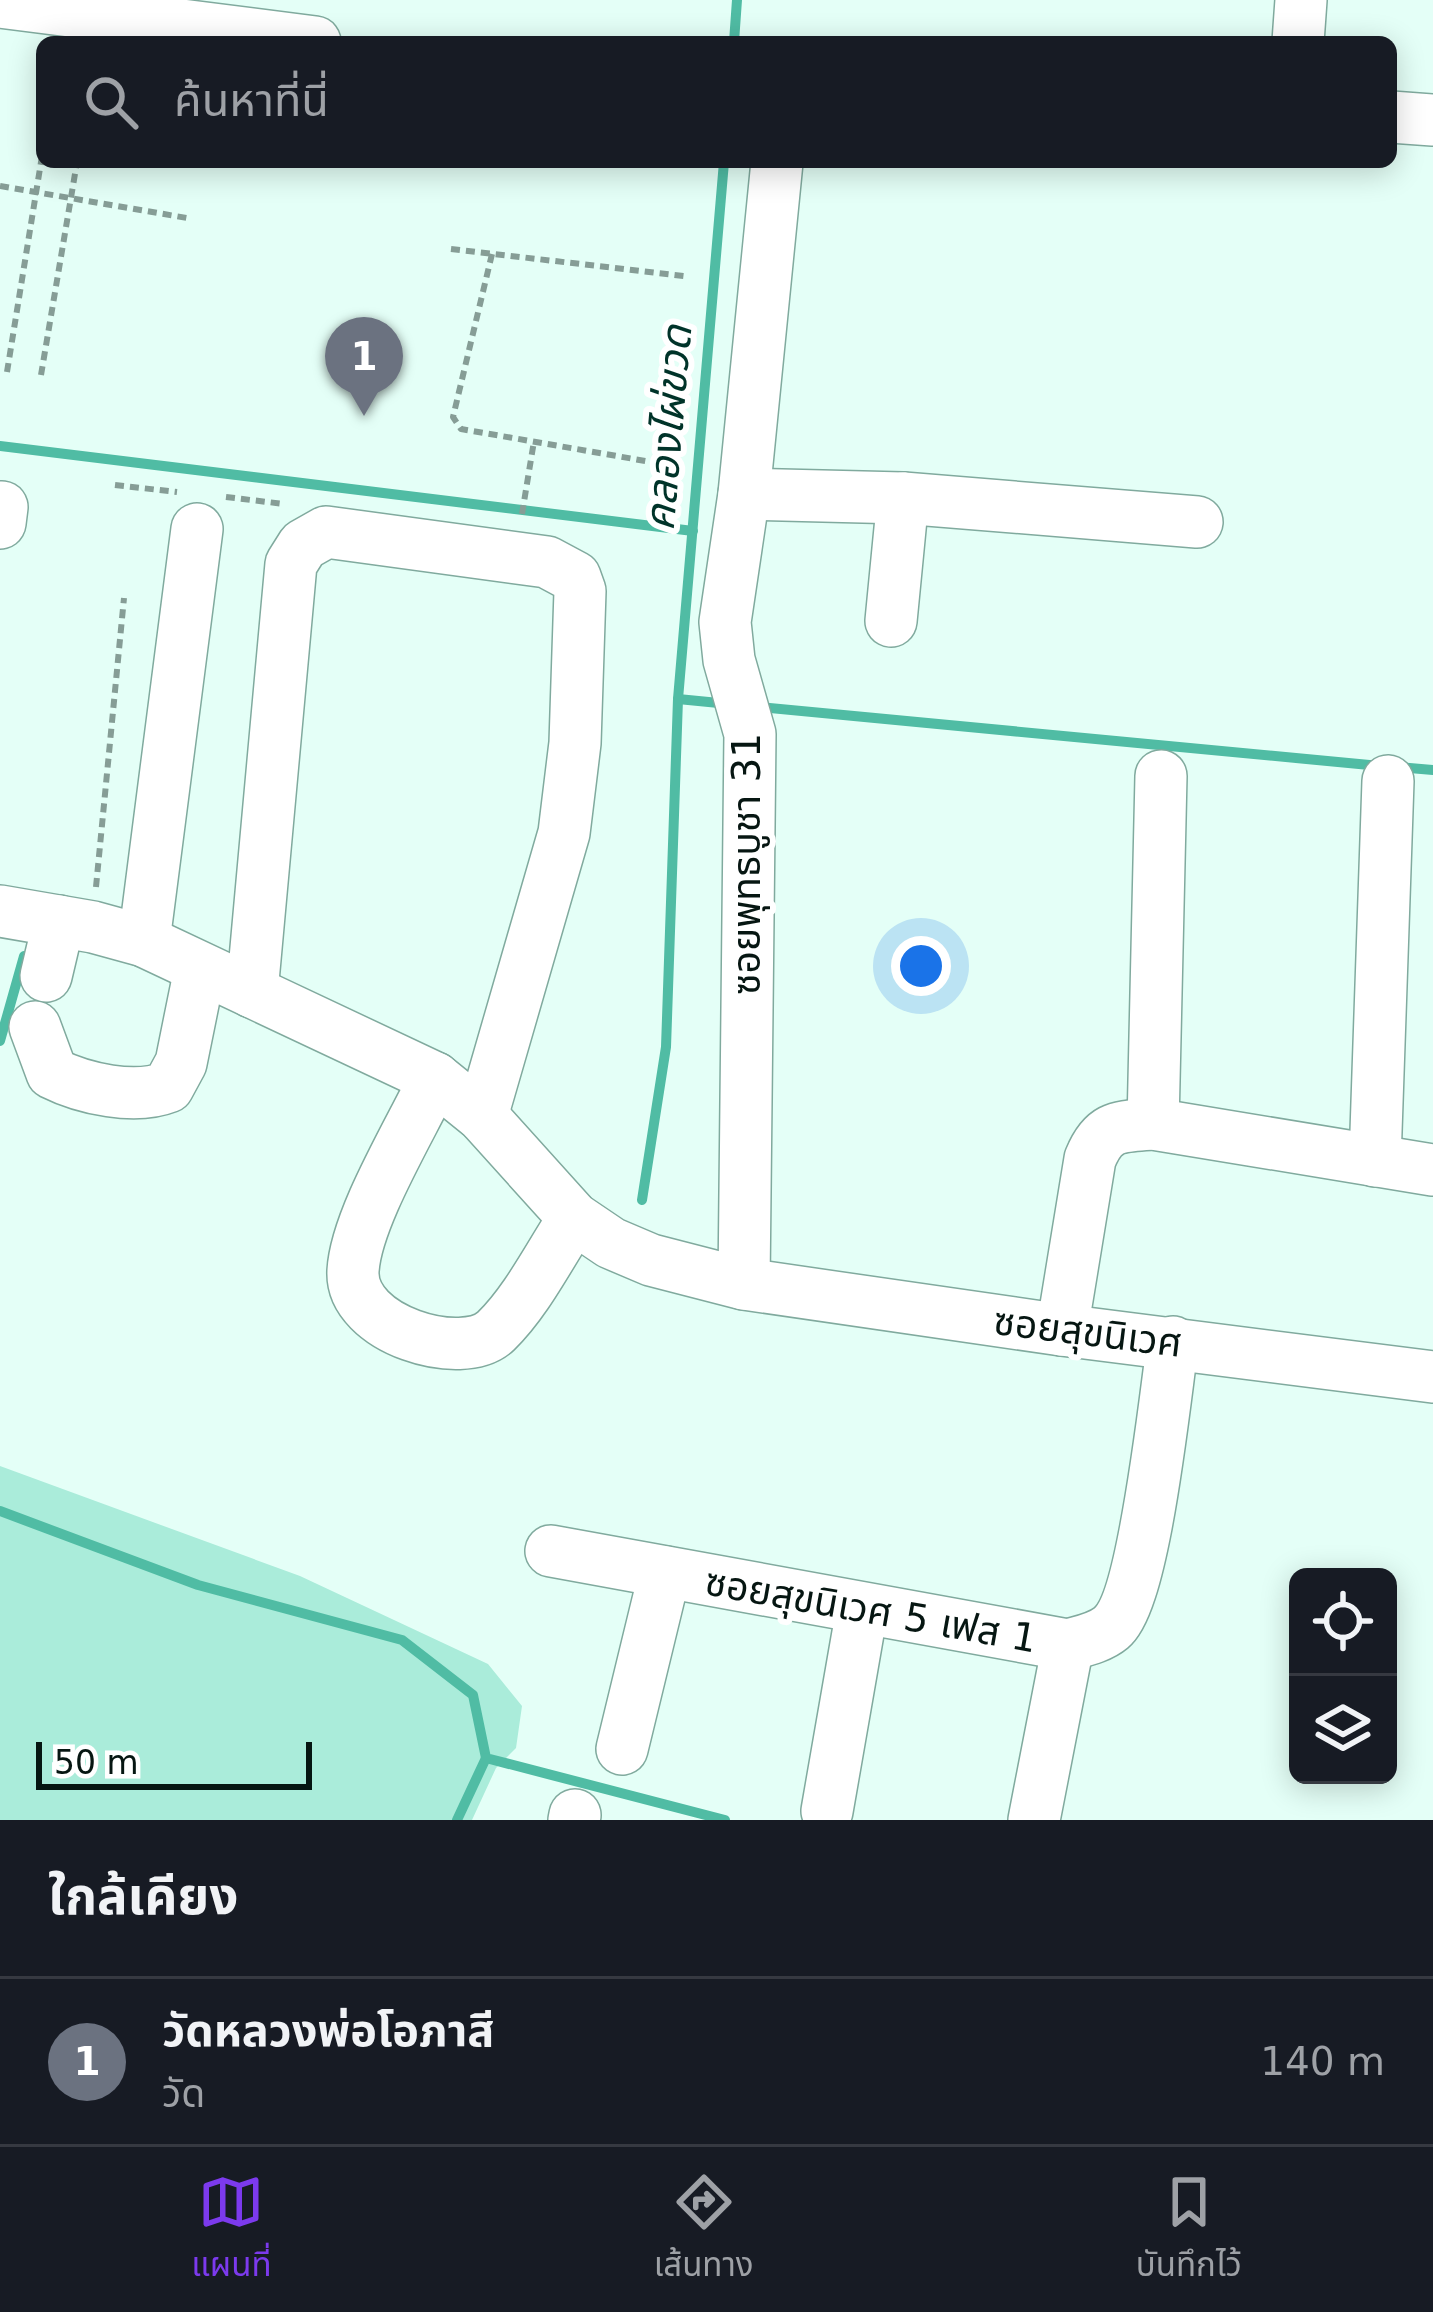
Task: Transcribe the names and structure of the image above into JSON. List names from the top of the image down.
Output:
{
  "streets": {
    "street": ["ซอยพุทธบูชา 31", "ซอยสุขนิเวศ", "ซอยสุขนิเวศ 5 เฟส 1"]
  },
  "crossings": [
    ["ซอยพุทธบูชา 31", "ซอยสุขนิเวศ"],
    ["ซอยสุขนิเวศ", "ซอยสุขนิเวศ 5 เฟส 1"]
  ],
  "water": ["คลองไผ่ขวด"],
  "scale_bar": "50 m",
  "page": {
    "search": "ค้นหาที่นี่",
    "pins": "1",
    "scale": "50 m",
    "heading": "ใกล้เคียง",
    "list": [
      {
        "mark": "1",
        "name": "วัดหลวงพ่อโอภาสี",
        "note": "วัด",
        "value": "140 m"
      }
    ],
    "nav": ["แผนที่", "เส้นทาง", "บันทึกไว้"]
  }
}
